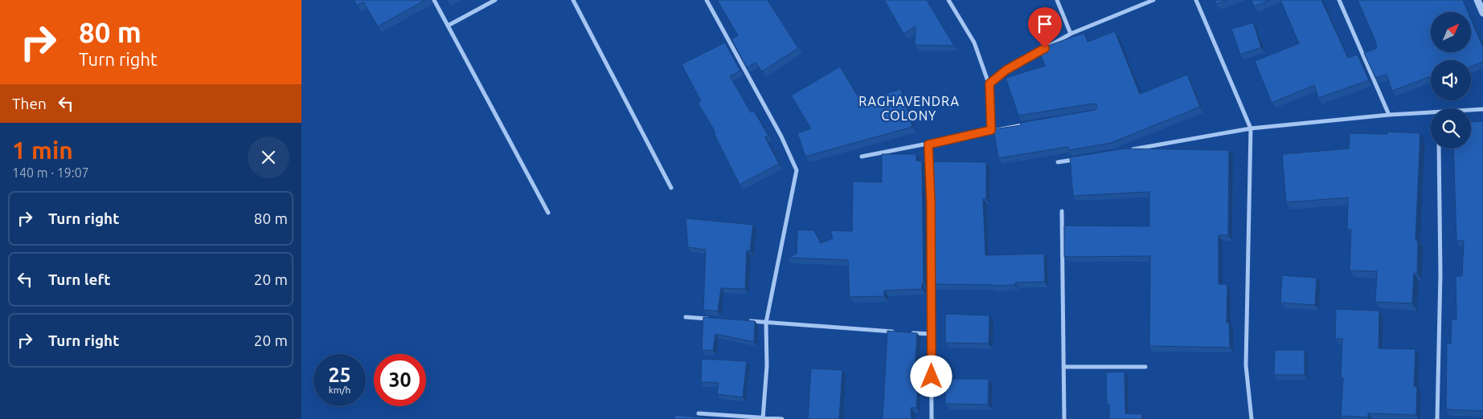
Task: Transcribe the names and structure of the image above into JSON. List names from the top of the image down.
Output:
{
  "districts": ["RAGHAVENDRA COLONY"],
  "north": "top right",
  "page": {
    "turn": ["80 m", "Turn right"],
    "then": "Then",
    "heading": ["1 min", "140 m · 19:07"],
    "list": [
      {
        "name": "Turn right",
        "value": "80 m"
      },
      {
        "name": "Turn left",
        "value": "20 m"
      },
      {
        "name": "Turn right",
        "value": "20 m"
      }
    ],
    "speed": "25 km/h",
    "limit": "30"
  }
}
